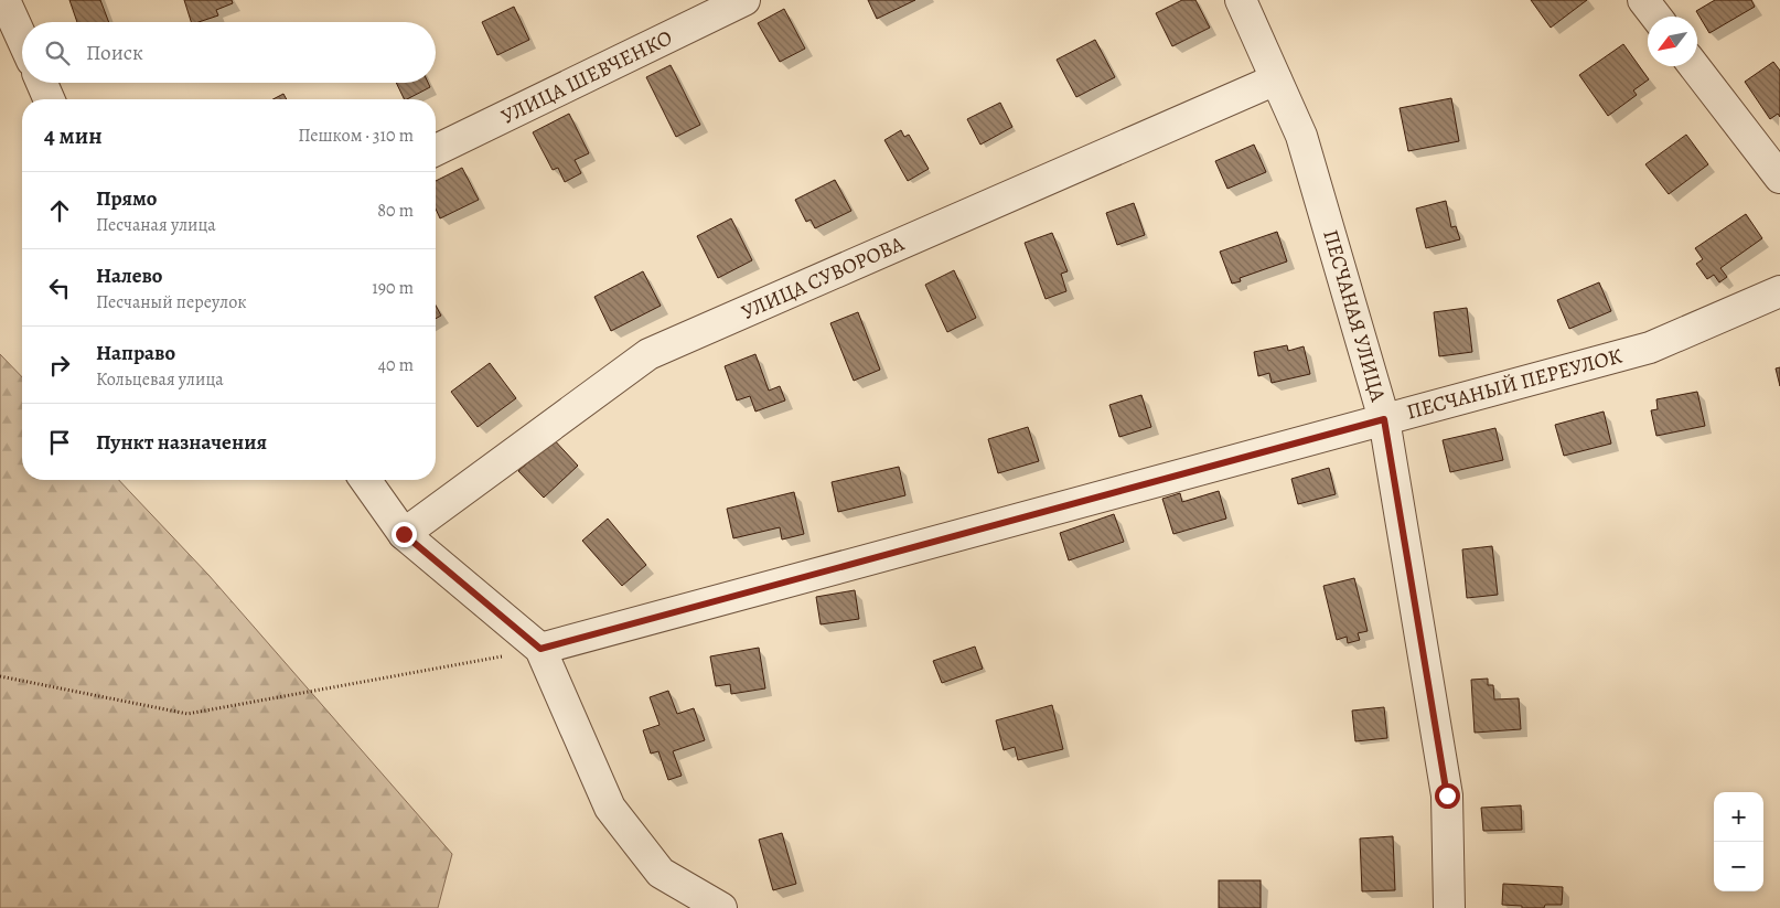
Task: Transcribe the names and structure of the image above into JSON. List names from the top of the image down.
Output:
{
  "streets": {
    "street": [
      "УЛИЦА ШЕВЧЕНКО",
      "УЛИЦА СУВОРОВА",
      "ПЕСЧАНАЯ УЛИЦА",
      "ПЕСЧАНЫЙ ПЕРЕУЛОК"
    ]
  },
  "crossings": [
    ["УЛИЦА СУВОРОВА", "ПЕСЧАНАЯ УЛИЦА"],
    ["ПЕСЧАНАЯ УЛИЦА", "ПЕСЧАНЫЙ ПЕРЕУЛОК"]
  ],
  "north": "bottom left",
  "page": {
    "search": "Поиск",
    "heading": ["4 мин", "Пешком · 310 m"],
    "list": [
      ["Прямо", "Песчаная улица", "80 m"],
      ["Налево", "Песчаный переулок", "190 m"],
      ["Направо", "Кольцевая улица", "40 m"],
      "Пункт назначения"
    ],
    "map_buttons": ["+", "−"]
  }
}
